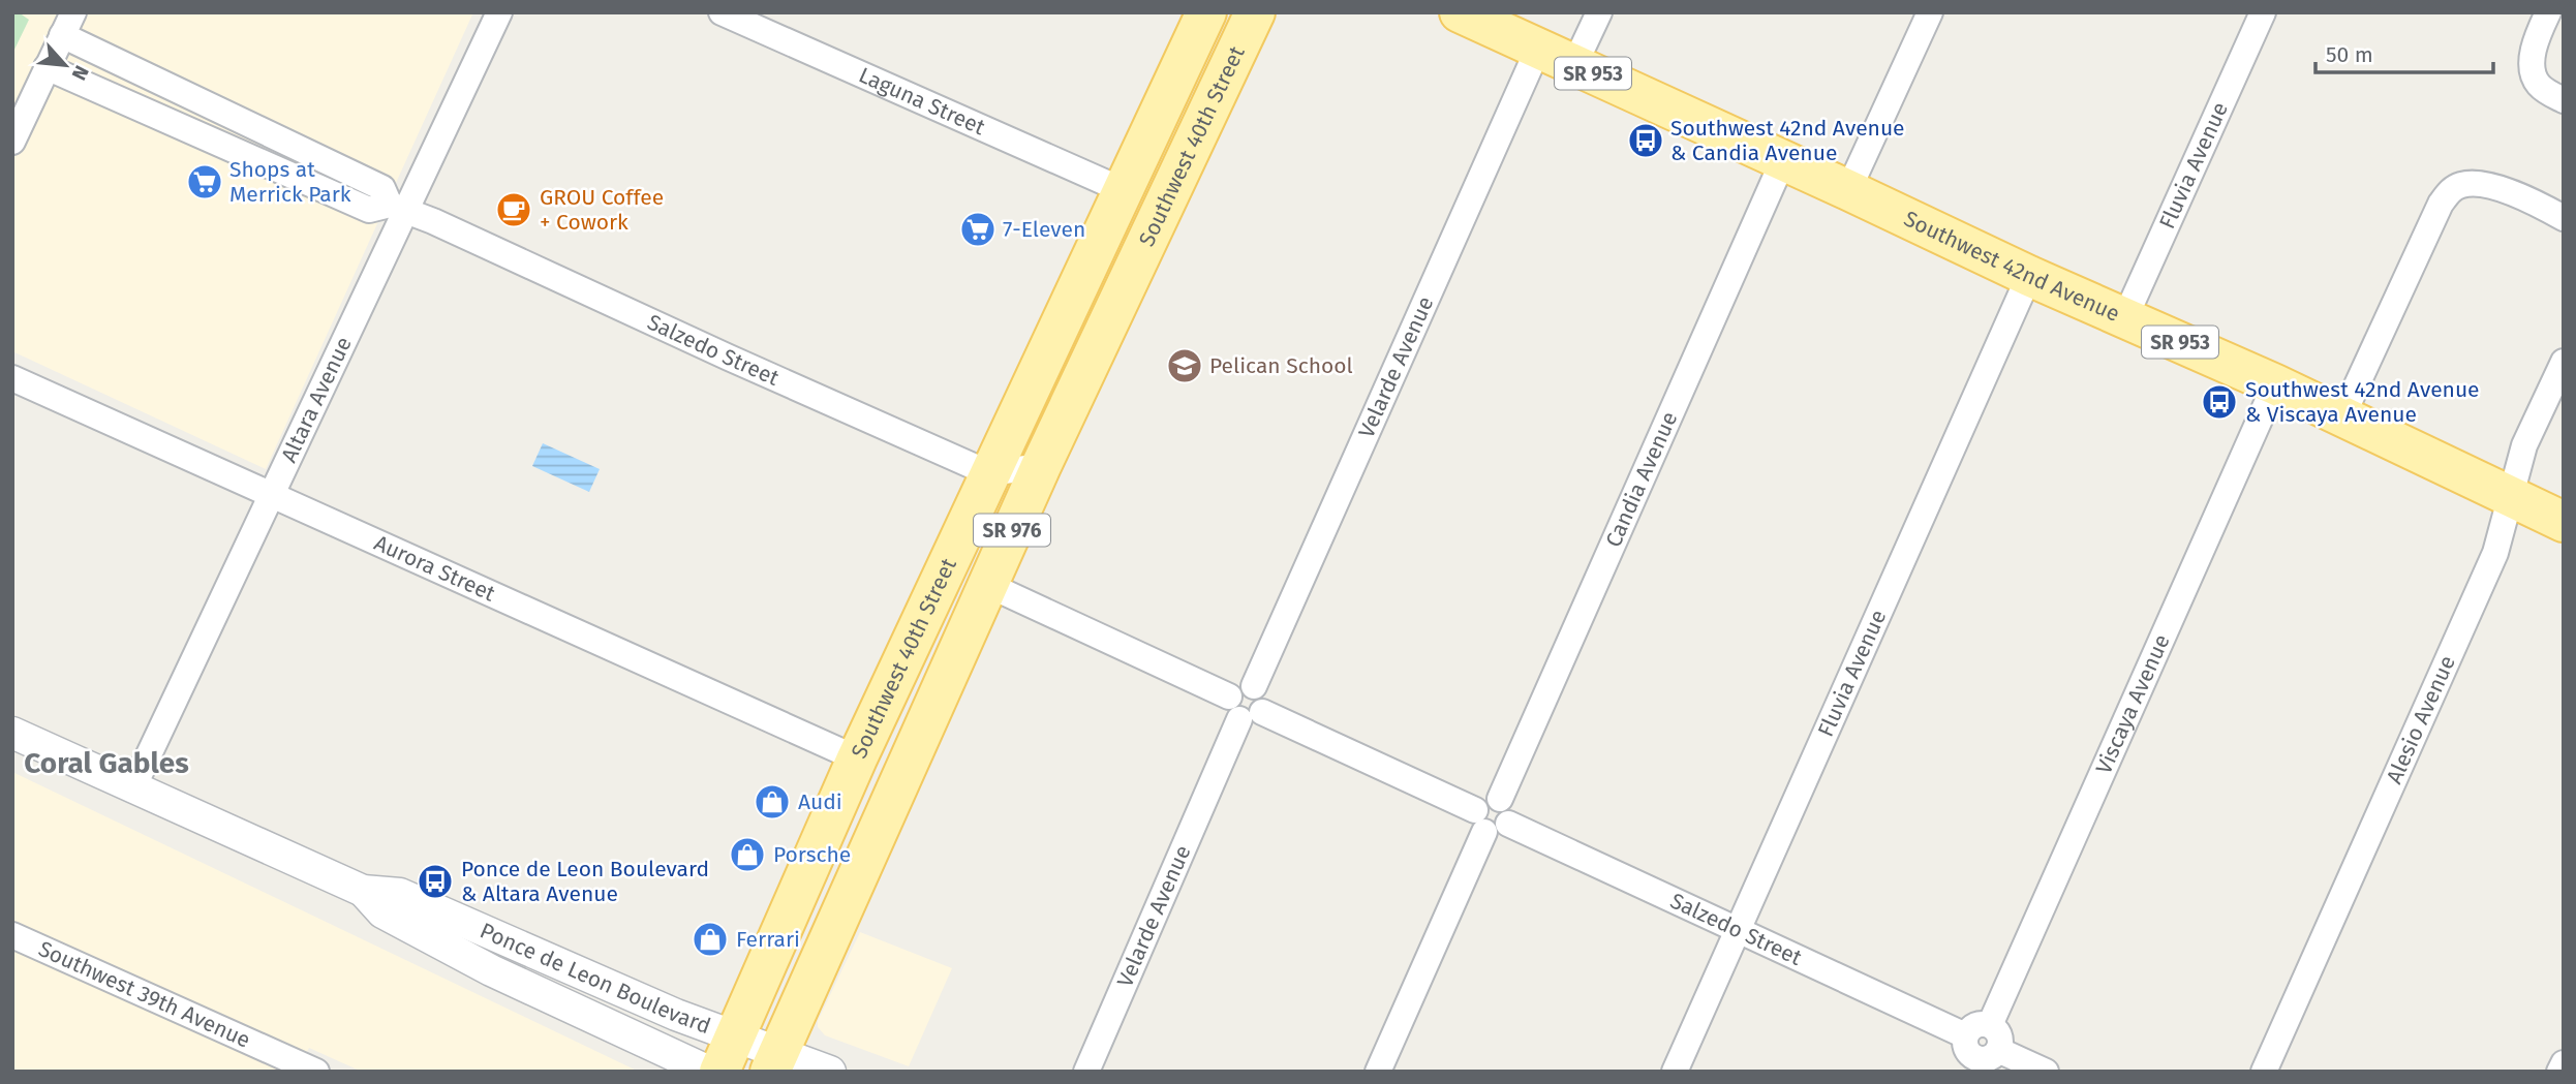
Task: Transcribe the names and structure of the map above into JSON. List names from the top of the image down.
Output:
{
  "streets": {
    "main road": [
      "SR 953",
      "Southwest 40th Street",
      "Southwest 42nd Avenue",
      "SR 976"
    ],
    "street": [
      "Laguna Street",
      "Fluvia Avenue",
      "Salzedo Street",
      "Velarde Avenue",
      "Altara Avenue",
      "Candia Avenue",
      "Aurora Street",
      "Viscaya Avenue",
      "Alesio Avenue",
      "Ponce de Leon Boulevard",
      "Southwest 39th Avenue"
    ]
  },
  "crossings": [
    ["Laguna Street", "Southwest 40th Street"],
    ["Southwest 40th Street", "Salzedo Street"],
    ["Southwest 40th Street", "Aurora Street"],
    ["Southwest 40th Street", "Ponce de Leon Boulevard"],
    ["Fluvia Avenue", "Southwest 42nd Avenue"],
    ["Fluvia Avenue", "Salzedo Street"],
    ["Southwest 42nd Avenue", "Velarde Avenue"],
    ["Southwest 42nd Avenue", "Candia Avenue"],
    ["Southwest 42nd Avenue", "Viscaya Avenue"],
    ["Southwest 42nd Avenue", "Alesio Avenue"],
    ["Salzedo Street", "Velarde Avenue"],
    ["Salzedo Street", "Altara Avenue"],
    ["Salzedo Street", "Candia Avenue"],
    ["Salzedo Street", "Viscaya Avenue"],
    ["Altara Avenue", "Aurora Street"],
    ["Altara Avenue", "Ponce de Leon Boulevard"]
  ],
  "districts": ["Coral Gables"],
  "places": {
    "bus stop": ["Southwest 42nd Avenue & Candia Avenue", "Southwest 42nd Avenue & Viscaya Avenue", "Ponce de Leon Boulevard & Altara Avenue"],
    "supermarket": ["Shops at Merrick Park", "7-Eleven"],
    "cafe": ["GROU Coffee + Cowork"],
    "school or university": ["Pelican School"],
    "shop": ["Audi", "Porsche", "Ferrari"]
  },
  "scale_bar": "50 m",
  "north": "bottom right"
}
